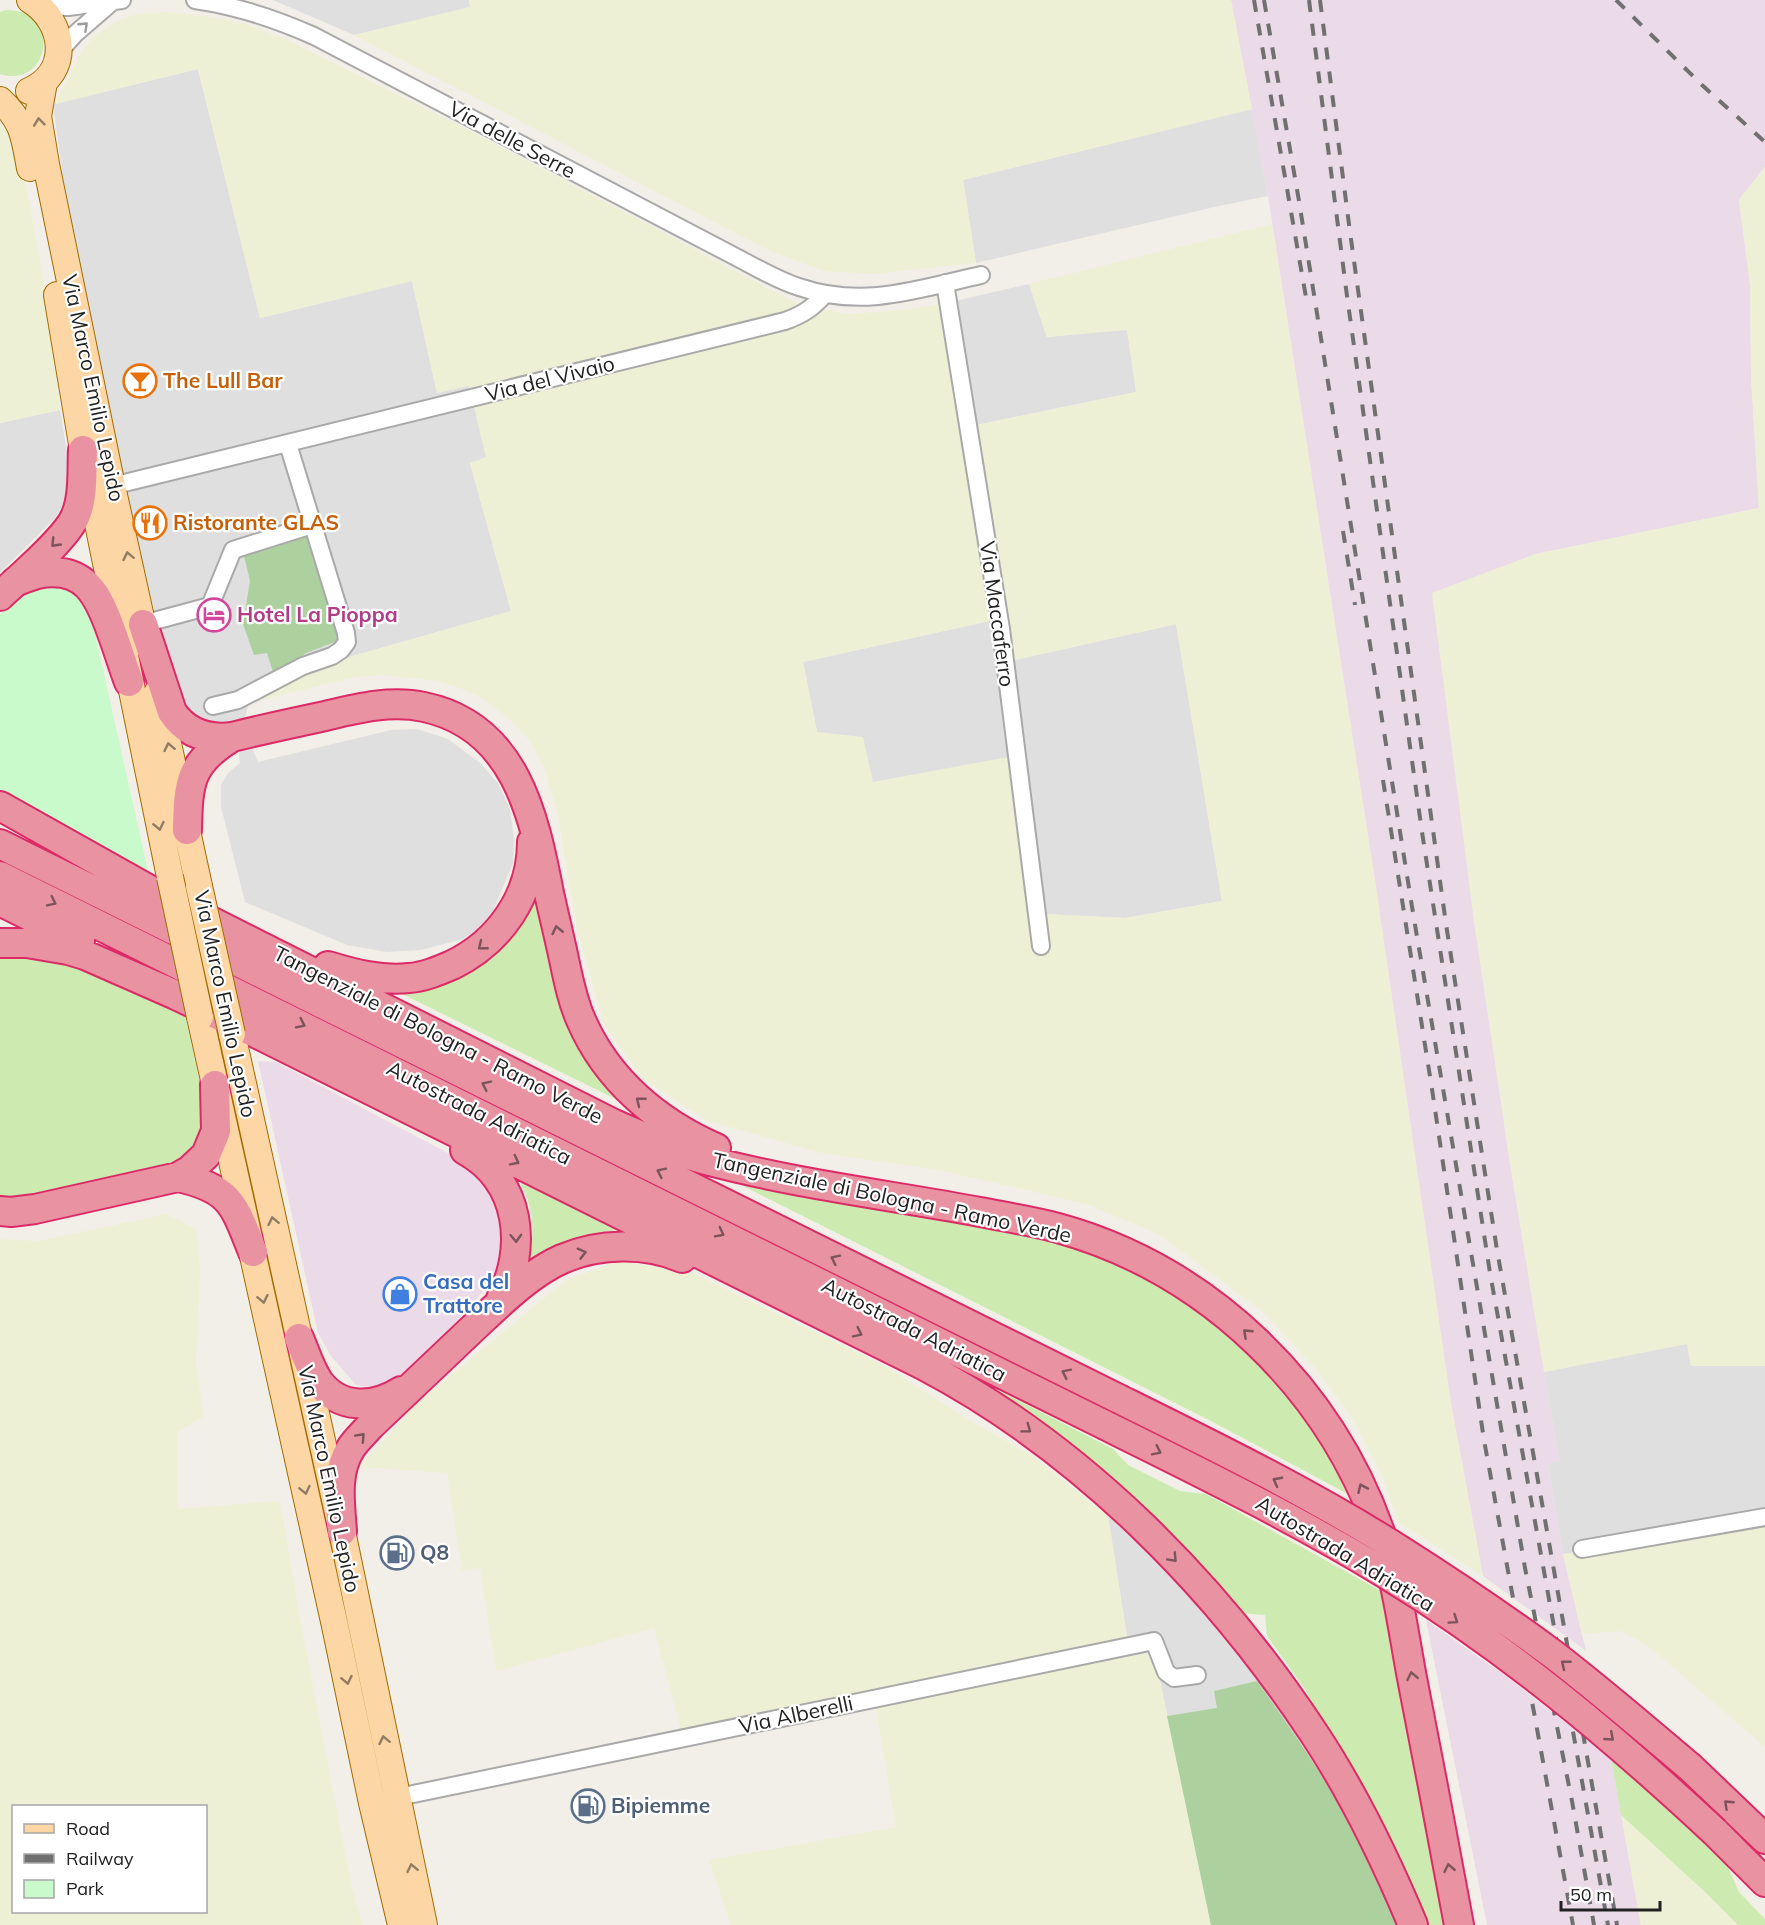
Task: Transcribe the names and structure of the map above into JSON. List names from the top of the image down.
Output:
{
  "streets": {
    "highway": ["Tangenziale di Bologna - Ramo Verde", "Autostrada Adriatica"],
    "main road": ["Via Marco Emilio Lepido"],
    "street": [
      "Via delle Serre",
      "Via del Vivaio",
      "Via Maccaferro",
      "Via Alberelli"
    ]
  },
  "crossings": [
    ["Via delle Serre", "Via del Vivaio"],
    ["Via del Vivaio", "Via Marco Emilio Lepido"],
    ["Via Marco Emilio Lepido", "Tangenziale di Bologna - Ramo Verde"],
    ["Via Marco Emilio Lepido", "Via Alberelli"]
  ],
  "places": {
    "bar": ["The Lull Bar"],
    "restaurant": ["Ristorante GLAS"],
    "hotel": ["Hotel La Pioppa"],
    "shop": ["Casa del Trattore"],
    "fuel station": ["Q8", "Bipiemme"]
  },
  "legend": ["Road", "Railway", "Park"],
  "scale_bar": "50 m"
}
